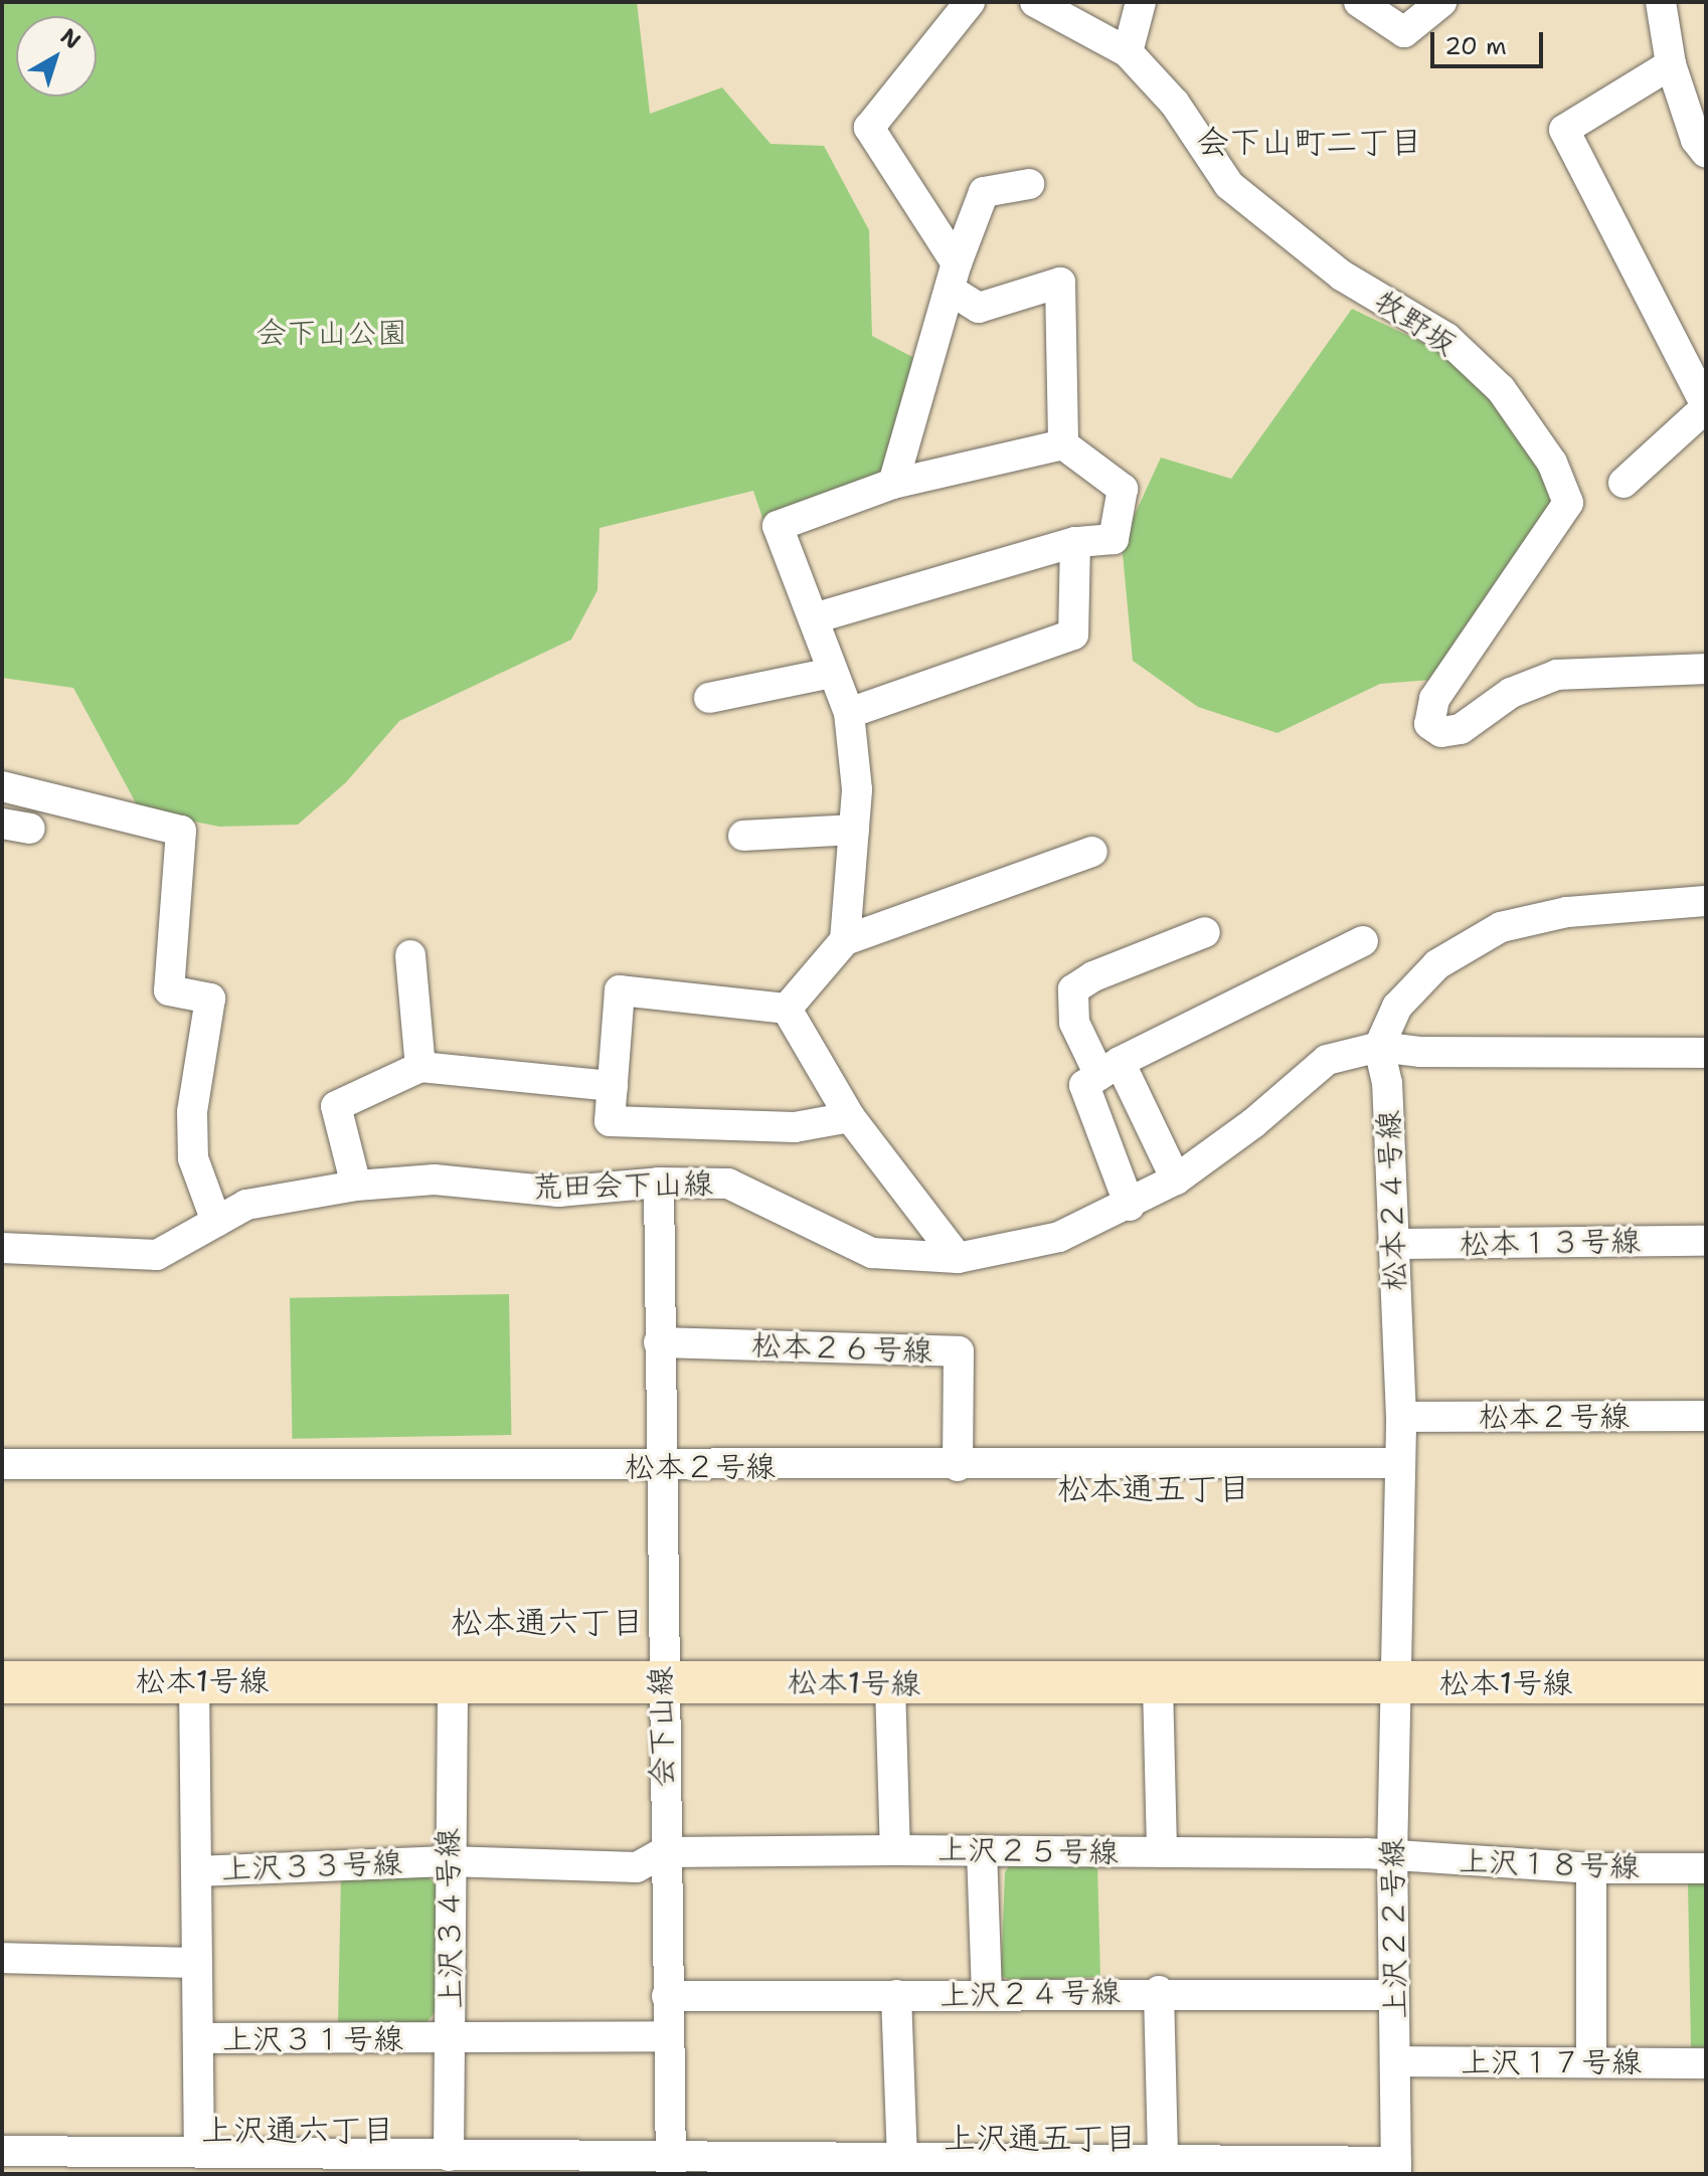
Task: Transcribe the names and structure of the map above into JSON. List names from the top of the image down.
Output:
{
  "streets": {
    "street": [
      "牧野坂",
      "荒田会下山線",
      "松本２４号線",
      "松本１３号線",
      "松本２６号線",
      "松本２号線",
      "松本1号線",
      "会下山線",
      "上沢２５号線",
      "上沢１８号線",
      "上沢３３号線",
      "上沢３４号線",
      "上沢２２号線",
      "上沢２４号線",
      "上沢３１号線",
      "上沢１７号線"
    ]
  },
  "crossings": [
    ["荒田会下山線", "松本２４号線"],
    ["荒田会下山線", "会下山線"],
    ["松本２４号線", "松本１３号線"],
    ["松本２４号線", "松本２号線"],
    ["松本２４号線", "松本1号線"],
    ["松本２４号線", "上沢２２号線"],
    ["松本２６号線", "松本２号線"],
    ["松本２６号線", "会下山線"],
    ["松本２号線", "会下山線"],
    ["松本1号線", "会下山線"],
    ["松本1号線", "上沢３４号線"],
    ["松本1号線", "上沢２２号線"],
    ["会下山線", "上沢２５号線"],
    ["会下山線", "上沢３３号線"],
    ["会下山線", "上沢２４号線"],
    ["会下山線", "上沢３１号線"],
    ["上沢２５号線", "上沢１８号線"],
    ["上沢２５号線", "上沢３３号線"],
    ["上沢２５号線", "上沢２２号線"],
    ["上沢１８号線", "上沢２２号線"],
    ["上沢３３号線", "上沢３４号線"],
    ["上沢３４号線", "上沢３１号線"],
    ["上沢２２号線", "上沢２４号線"],
    ["上沢２２号線", "上沢１７号線"]
  ],
  "districts": [
    "会下山町二丁目",
    "松本通五丁目",
    "松本通六丁目",
    "上沢通六丁目",
    "上沢通五丁目"
  ],
  "parks": ["会下山公園"],
  "scale_bar": "20 m",
  "north": "top right"
}
